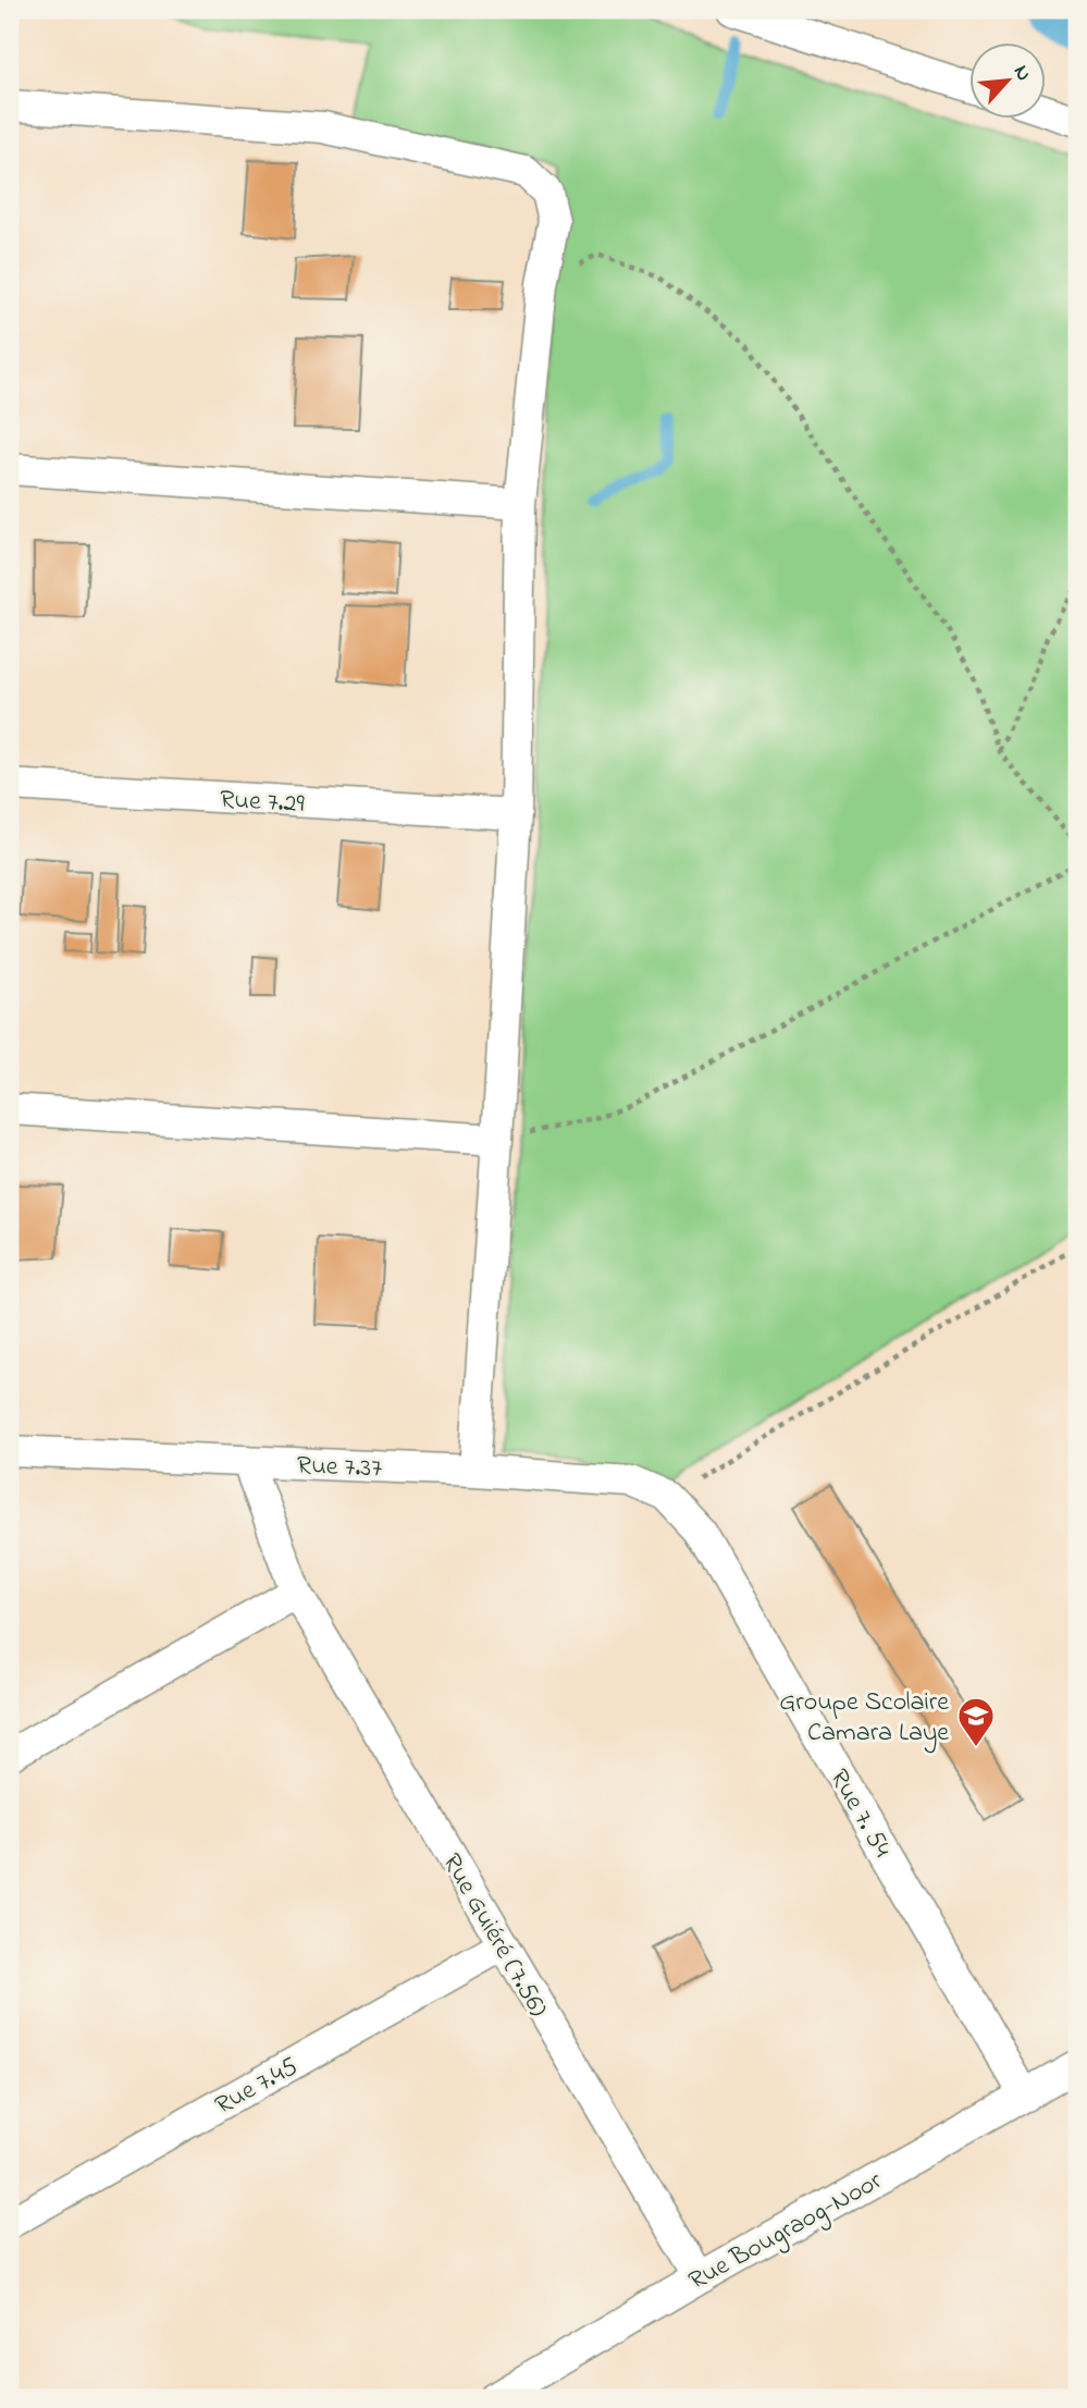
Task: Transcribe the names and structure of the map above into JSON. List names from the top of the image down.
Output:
{
  "streets": {
    "street": [
      "Rue 7.29",
      "Rue 7.37",
      "Rue 7. 54",
      "Rue Guiéré (7.56)",
      "Rue 7.45",
      "Rue Bougraog-Noor"
    ]
  },
  "crossings": [
    ["Rue 7.37", "Rue 7. 54"],
    ["Rue 7.37", "Rue Guiéré (7.56)"],
    ["Rue 7. 54", "Rue Bougraog-Noor"],
    ["Rue Guiéré (7.56)", "Rue 7.45"],
    ["Rue Guiéré (7.56)", "Rue Bougraog-Noor"]
  ],
  "places": {
    "school or university": ["Groupe Scolaire Camara Laye"]
  },
  "north": "top right"
}
